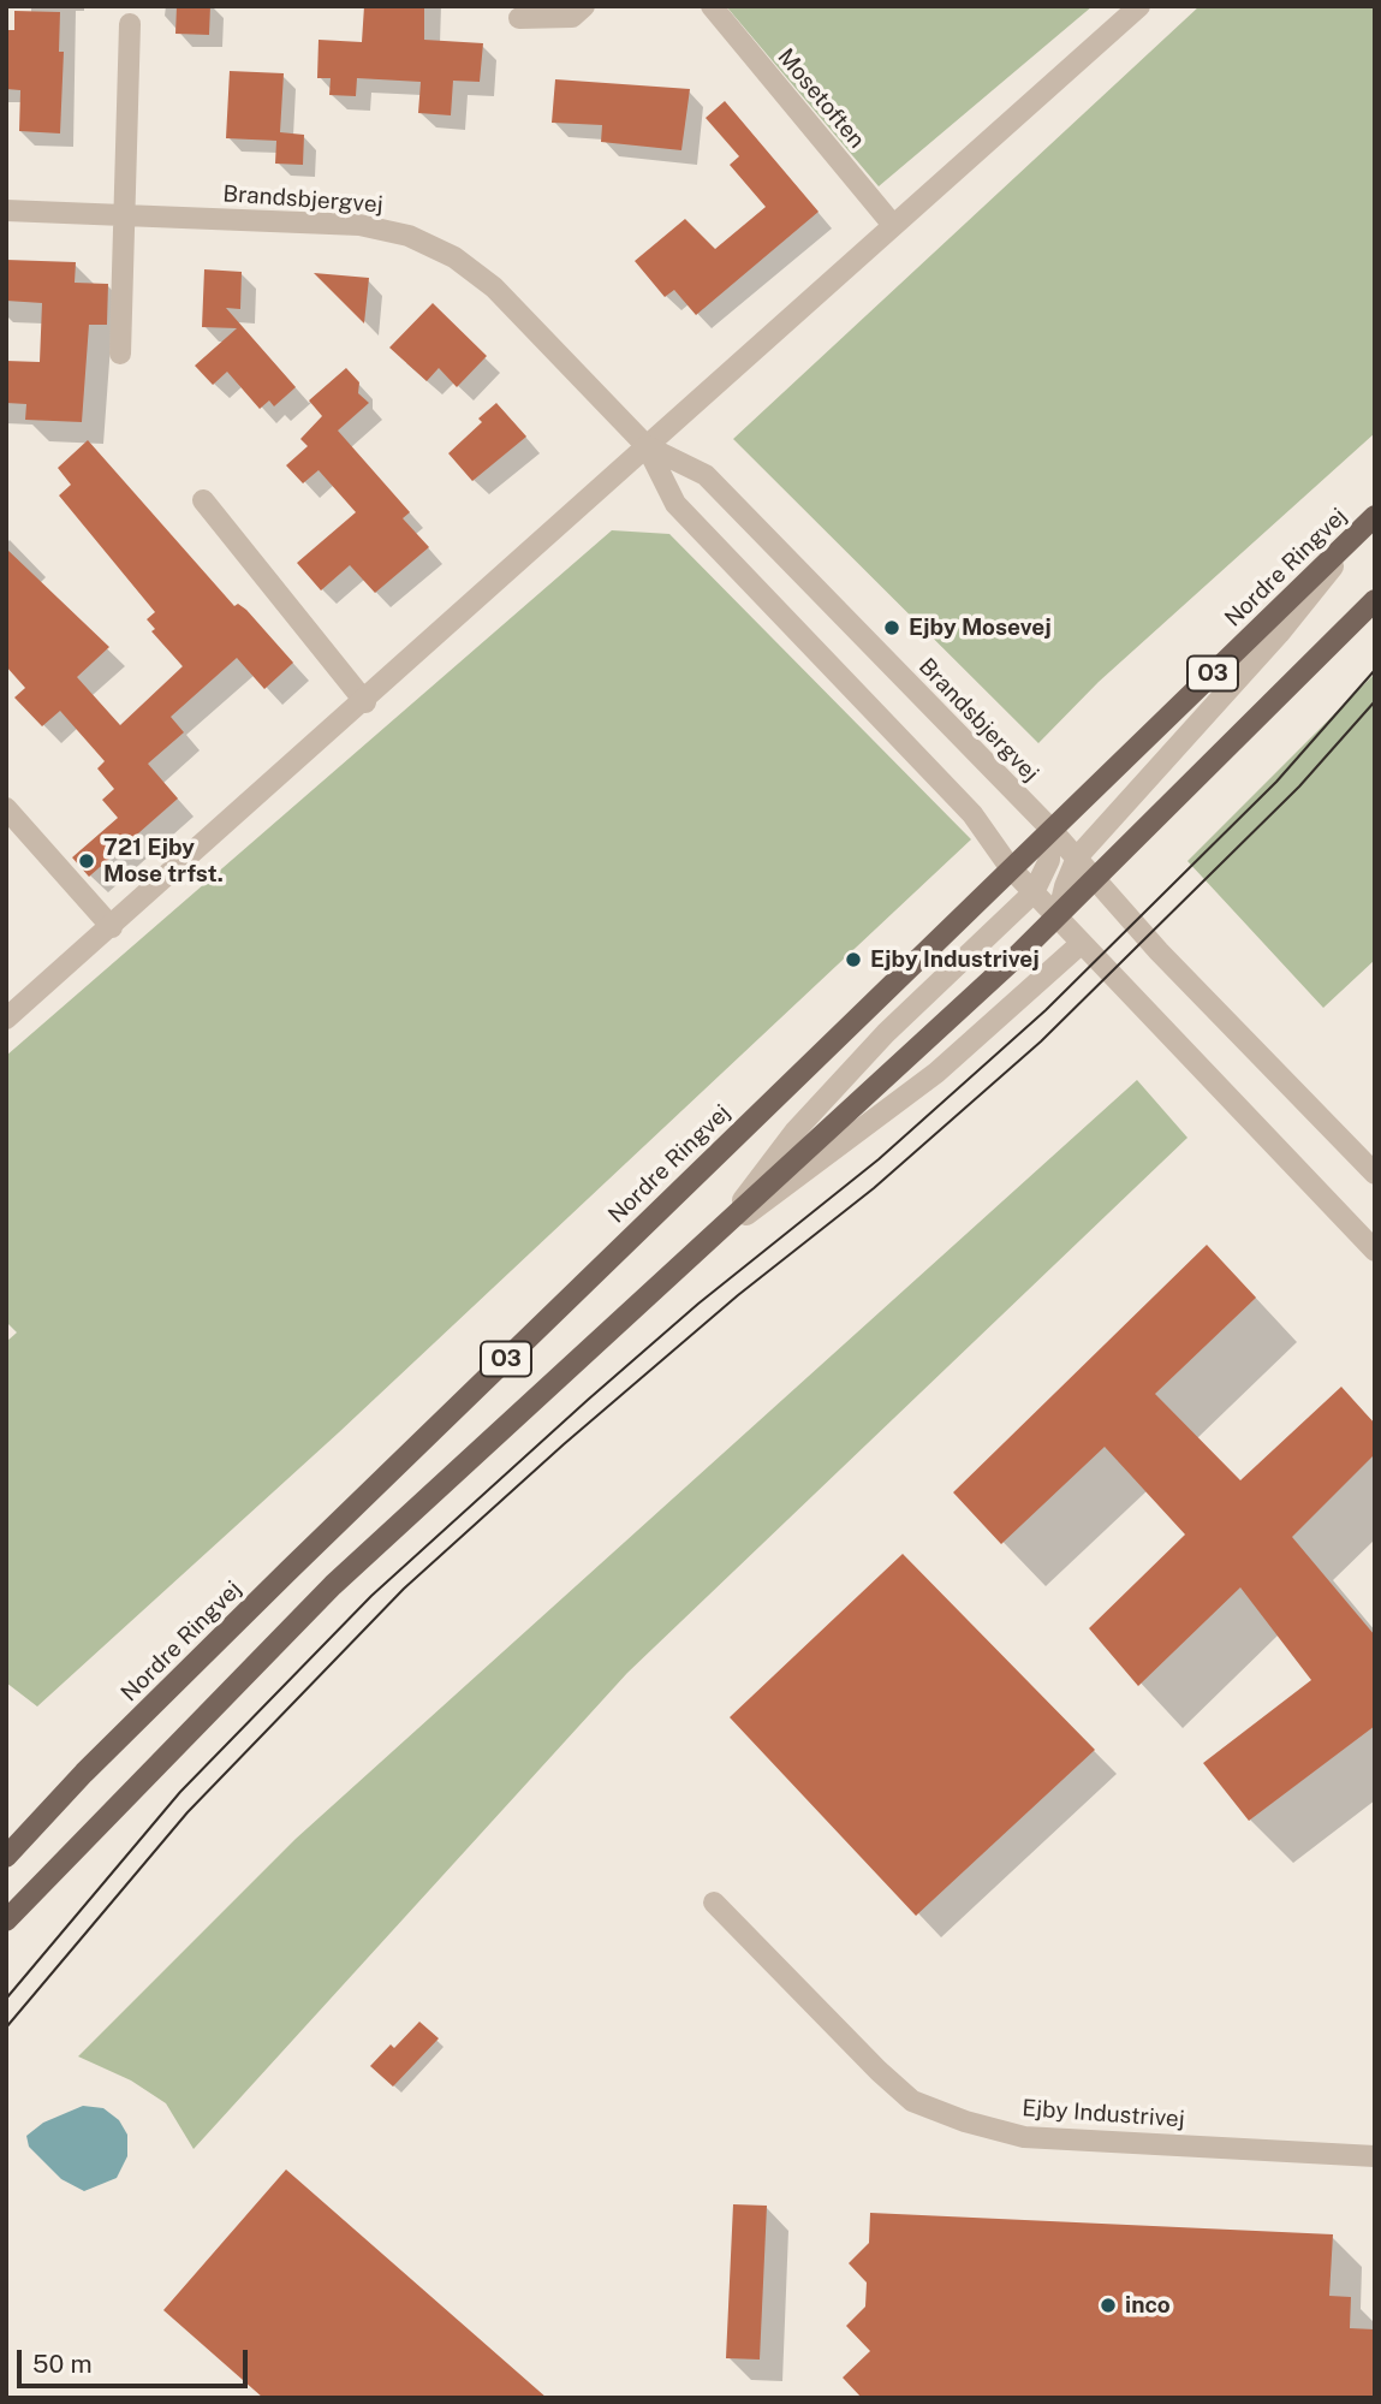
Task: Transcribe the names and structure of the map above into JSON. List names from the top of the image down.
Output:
{
  "streets": {
    "main road": ["Nordre Ringvej", "O3"],
    "street": ["Mosetoften", "Brandsbjergvej", "Ejby Industrivej"]
  },
  "crossings": [
    ["Brandsbjergvej", "Nordre Ringvej"]
  ],
  "places": [
    "Ejby Mosevej",
    "721 Ejby Mose trfst.",
    "Ejby Industrivej",
    "inco"
  ],
  "scale_bar": "50 m"
}
